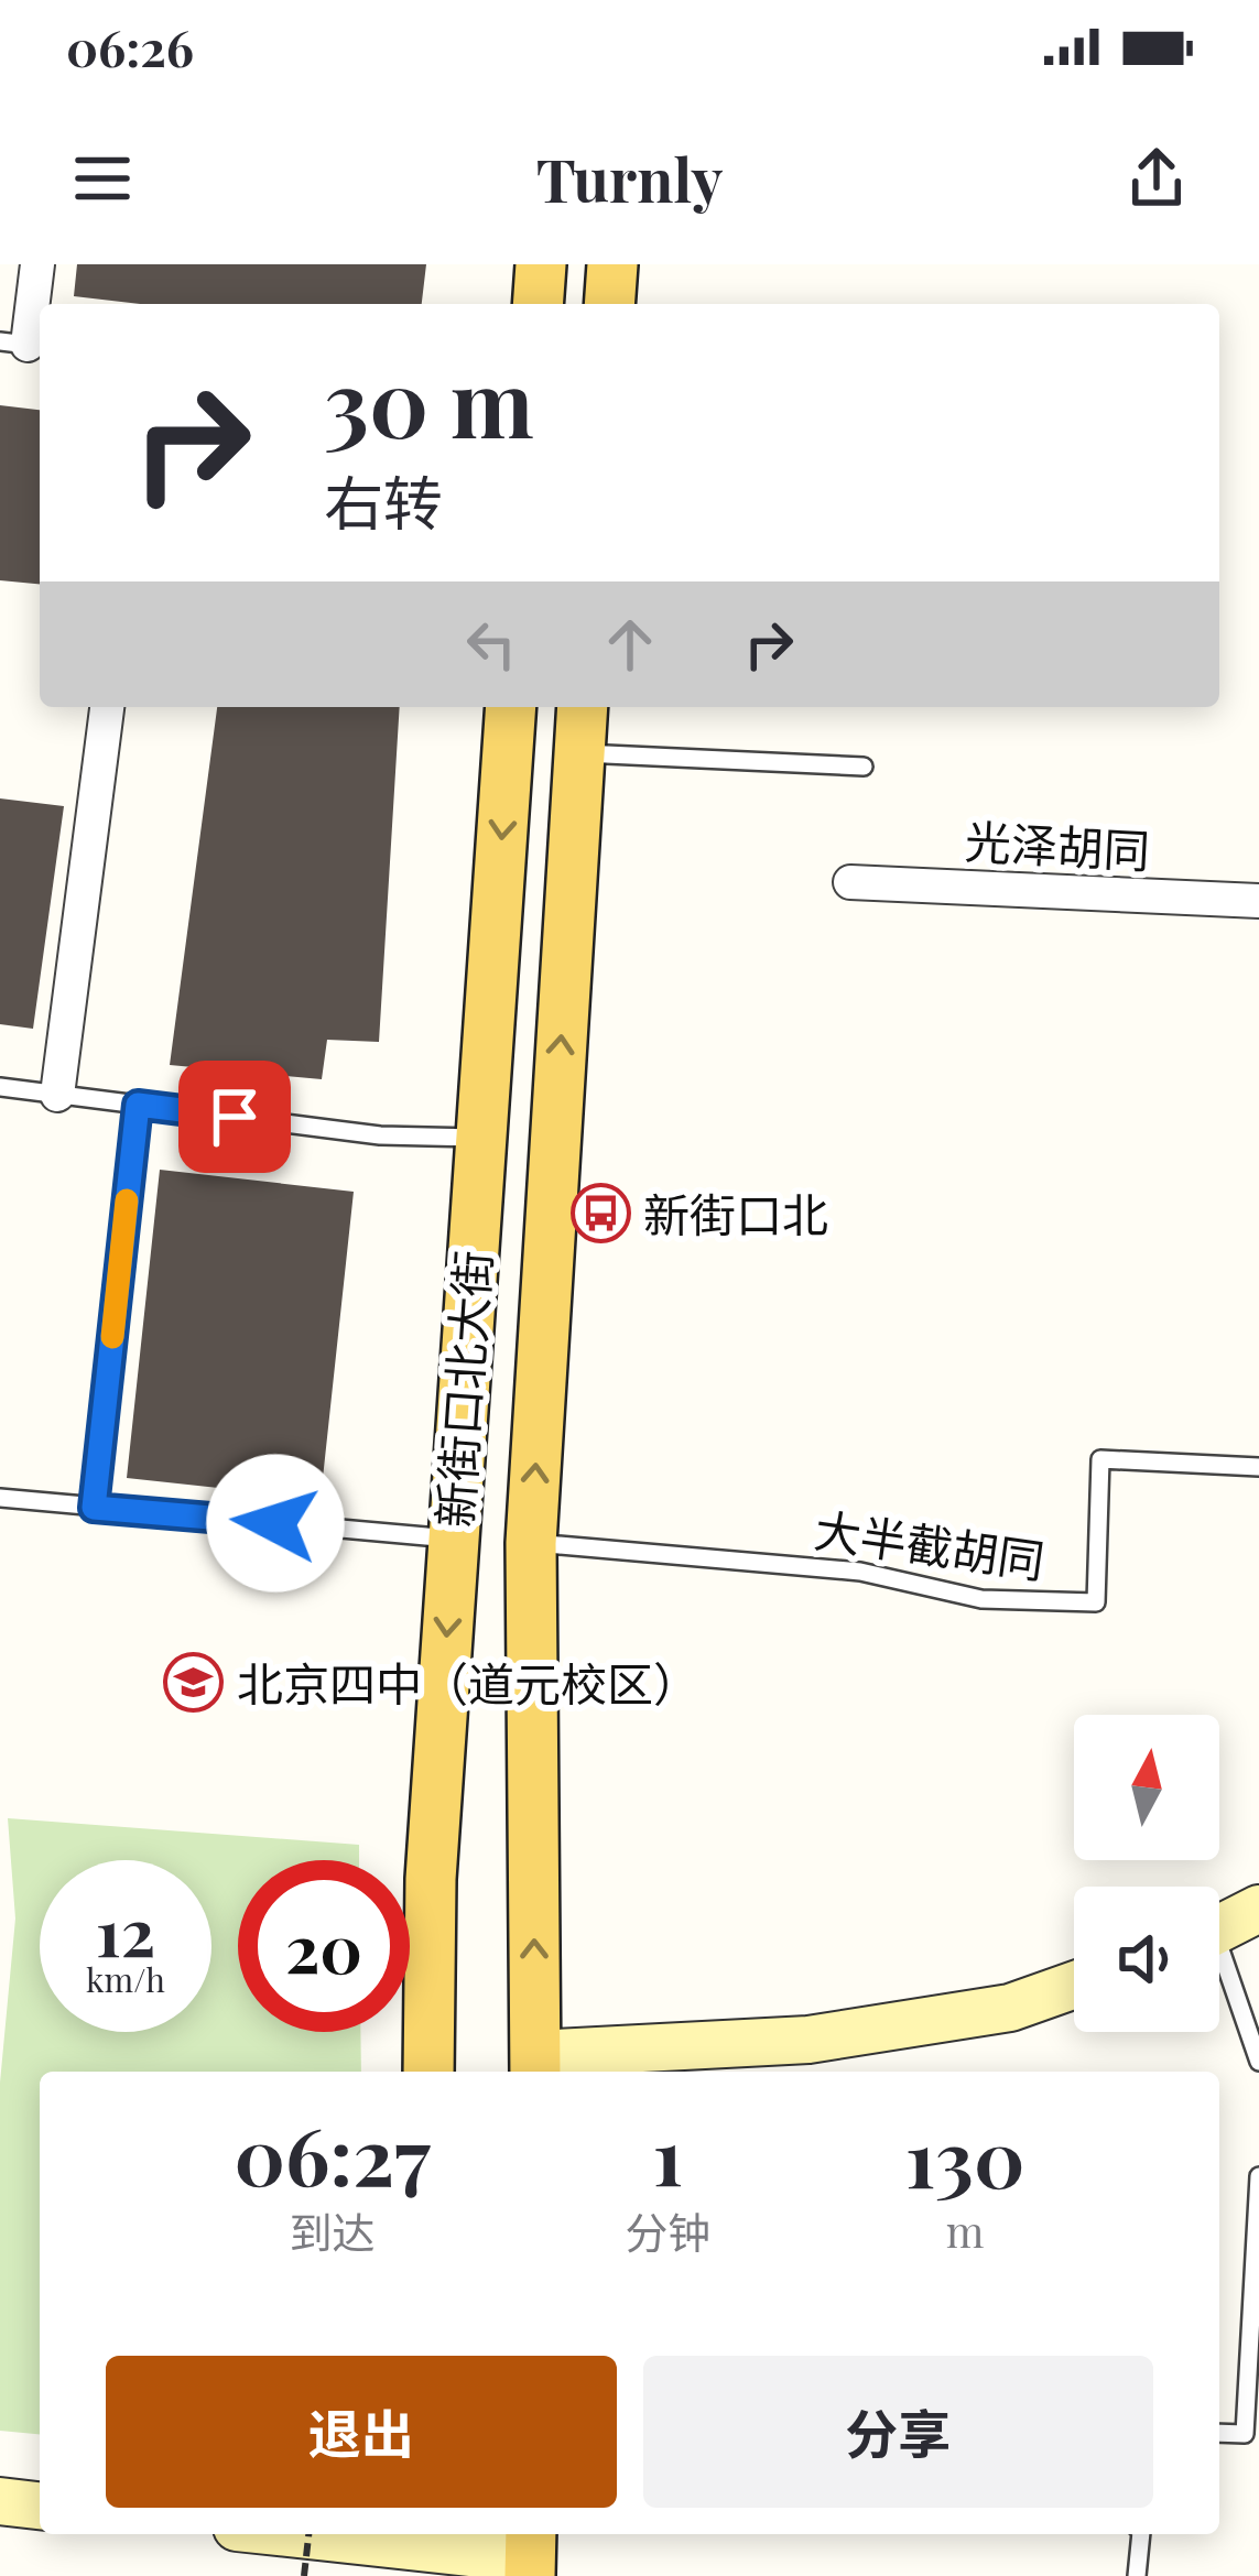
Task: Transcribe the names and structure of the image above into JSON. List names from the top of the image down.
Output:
{
  "streets": {
    "main road": ["新街口北大街"],
    "street": ["光泽胡同"],
    "lane": ["大半截胡同"]
  },
  "crossings": [
    ["新街口北大街", "大半截胡同"]
  ],
  "places": {
    "bus stop": ["新街口北"],
    "school or university": ["北京四中（道元校区）"]
  },
  "north": "top",
  "page": {
    "status": "06:26",
    "header": "Turnly",
    "turn": ["30 m", "右转"],
    "speed": "12 km/h",
    "limit": "20",
    "eta": [
      "06:27",
      "到达",
      "1",
      "分钟",
      "130",
      "m"
    ],
    "buttons": ["退出", "分享"]
  }
}
